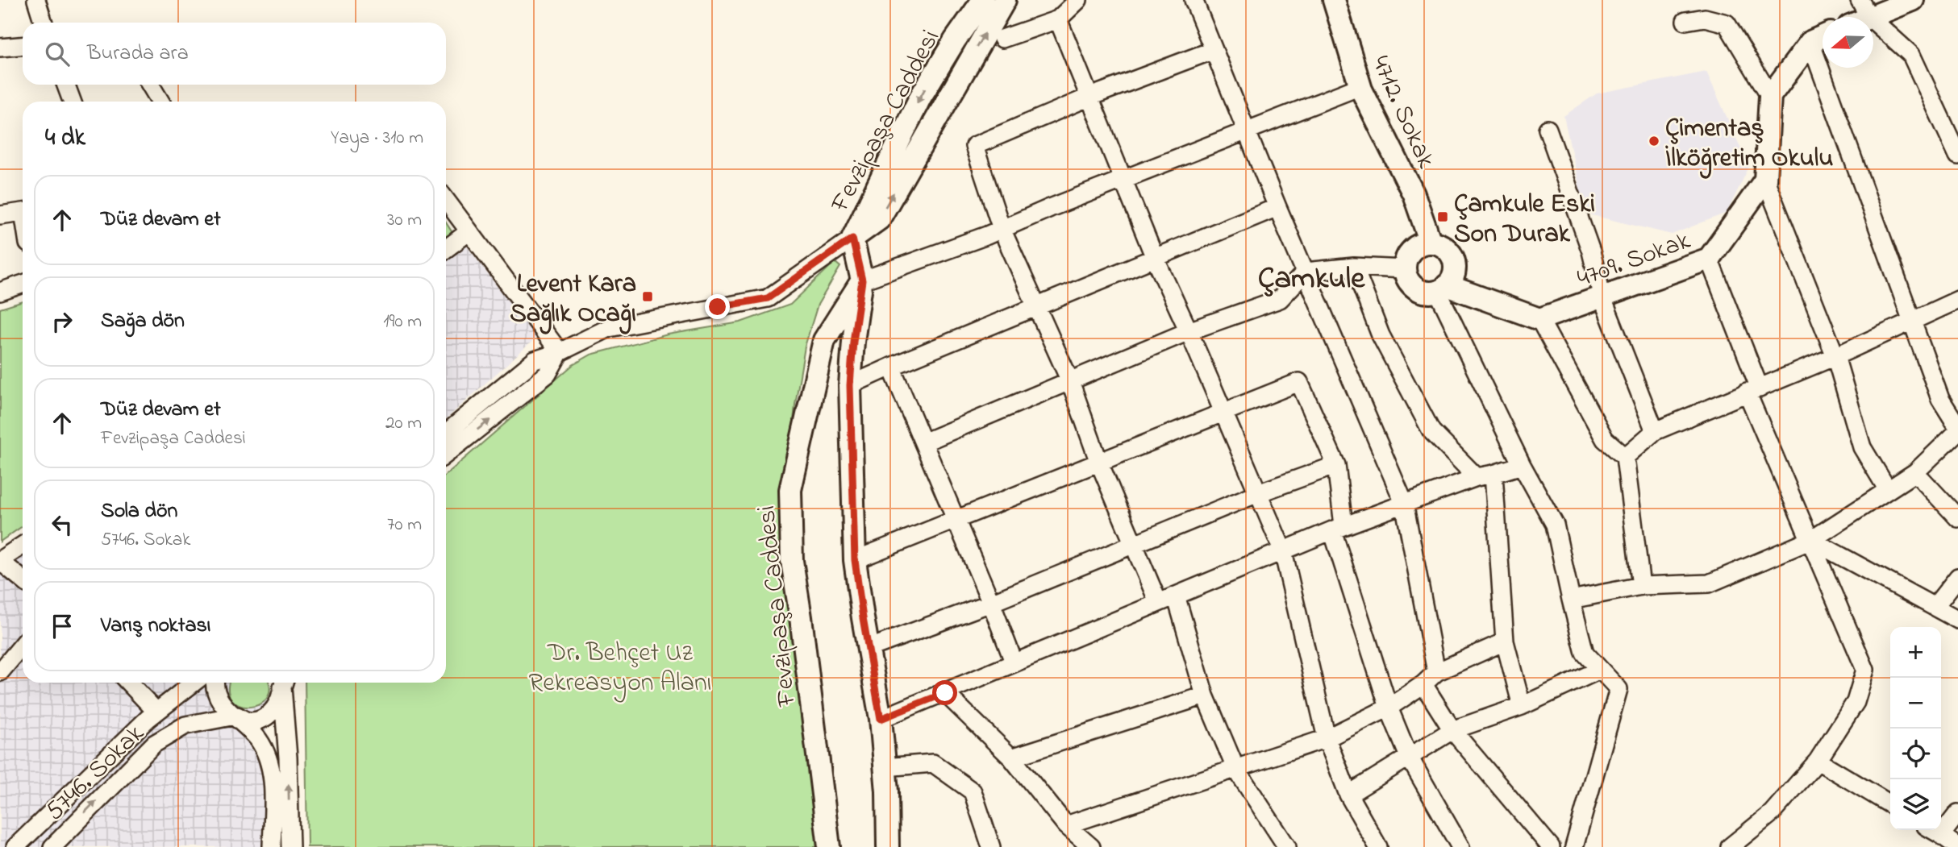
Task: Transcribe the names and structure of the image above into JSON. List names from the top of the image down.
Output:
{
  "streets": {
    "street": [
      "4712. Sokak",
      "Fevzipaşa Caddesi",
      "4709. Sokak",
      "5746. Sokak"
    ]
  },
  "districts": ["Çamkule"],
  "parks": ["Dr. Behçet Uz Rekreasyon Alanı"],
  "places": {
    "other": ["Çimentaş İlköğretim Okulu"],
    "transit": ["Çamkule Eski Son Durak", "Levent Kara Sağlık Ocağı"]
  },
  "north": "left",
  "page": {
    "search": "Burada ara",
    "heading": ["4 dk", "Yaya · 310 m"],
    "list": [
      ["Düz devam et", "30 m"],
      ["Sağa dön", "190 m"],
      ["Düz devam et", "Fevzipaşa Caddesi", "20 m"],
      ["Sola dön", "5746. Sokak", "70 m"],
      "Varış noktası"
    ],
    "map_buttons": ["+", "−"]
  }
}
